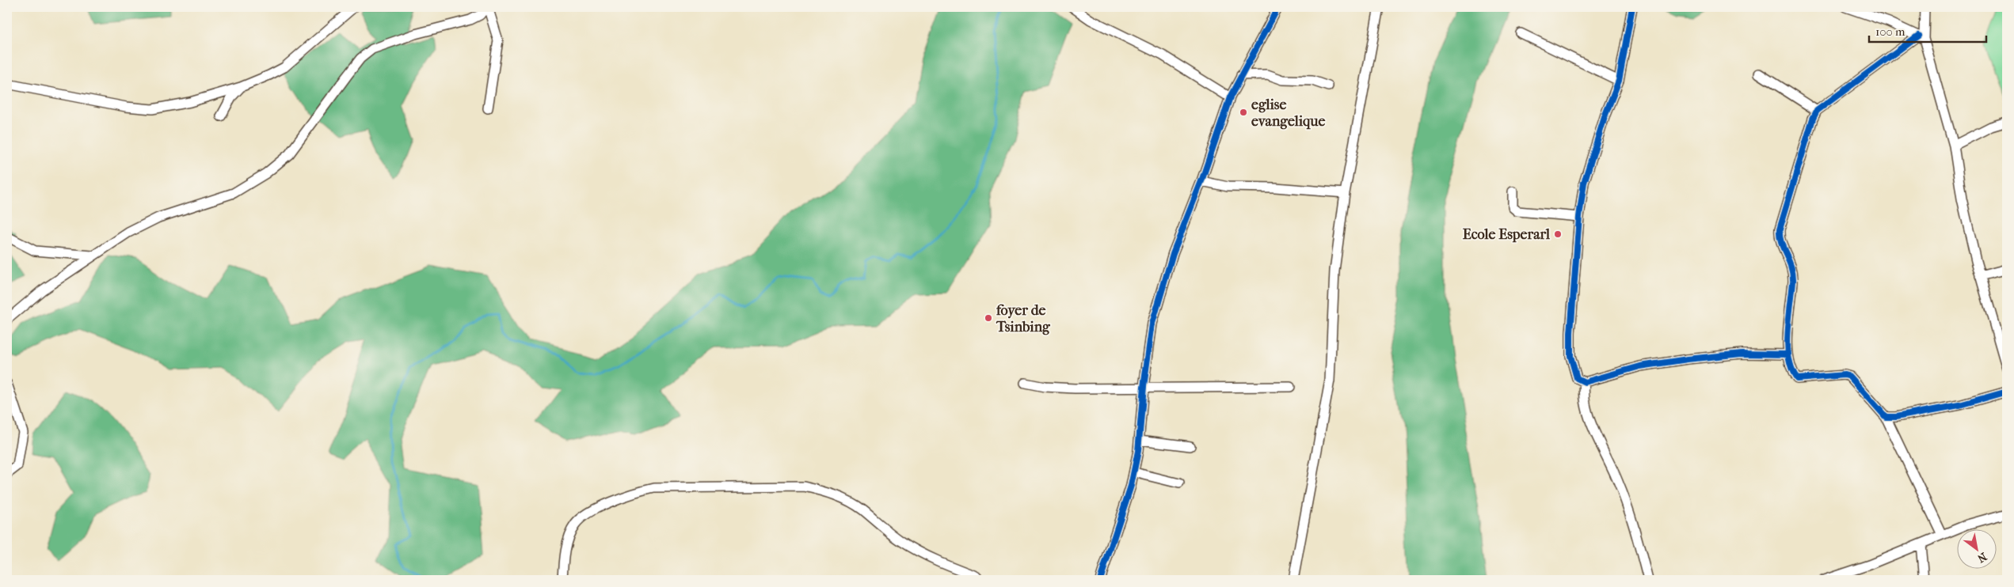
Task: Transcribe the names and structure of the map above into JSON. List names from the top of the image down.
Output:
{
  "places": ["eglise evangelique", "Ecole Esperarl", "foyer de Tsinbing"],
  "scale_bar": "100 m",
  "north": "bottom right"
}
